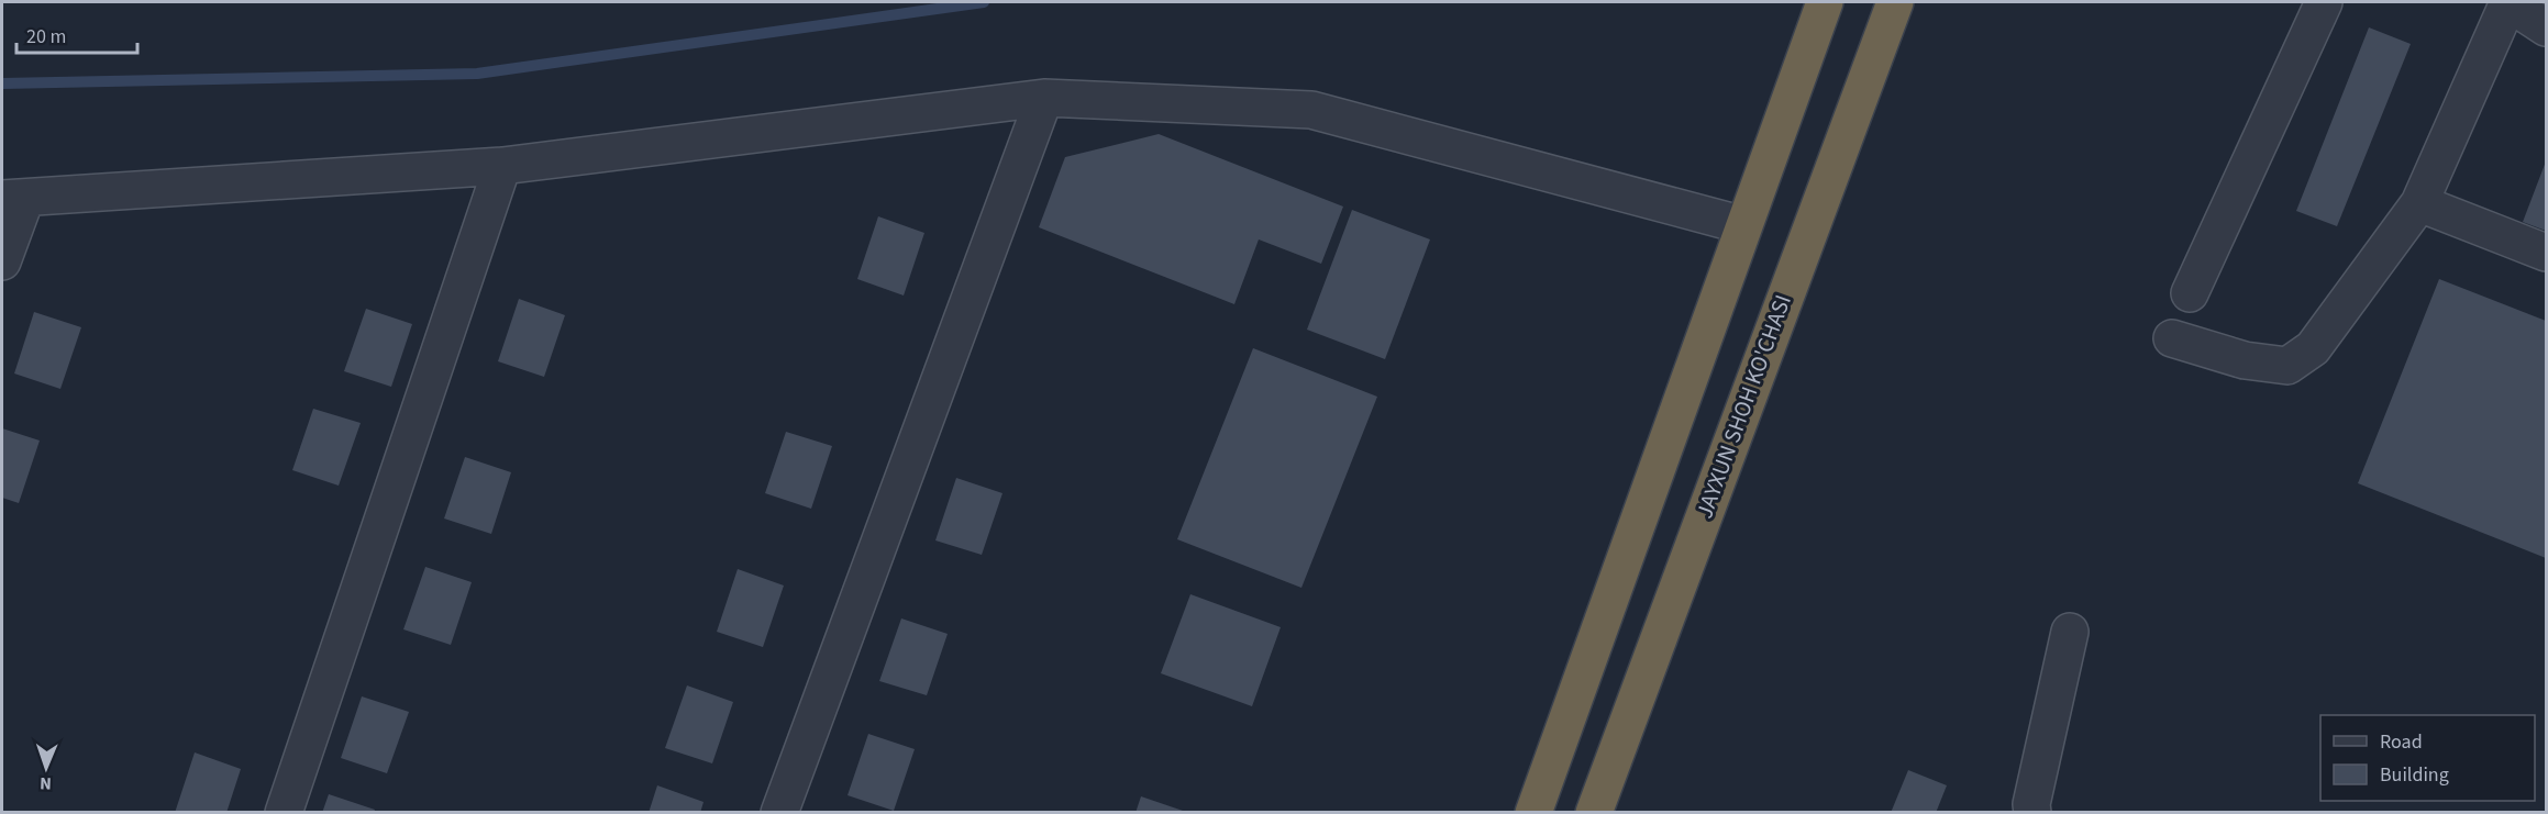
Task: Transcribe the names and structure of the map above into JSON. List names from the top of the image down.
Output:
{
  "streets": {
    "highway": ["JAYXUN SHOH KO'CHASI"]
  },
  "legend": ["Road", "Building"],
  "scale_bar": "20 m",
  "north": "bottom"
}
